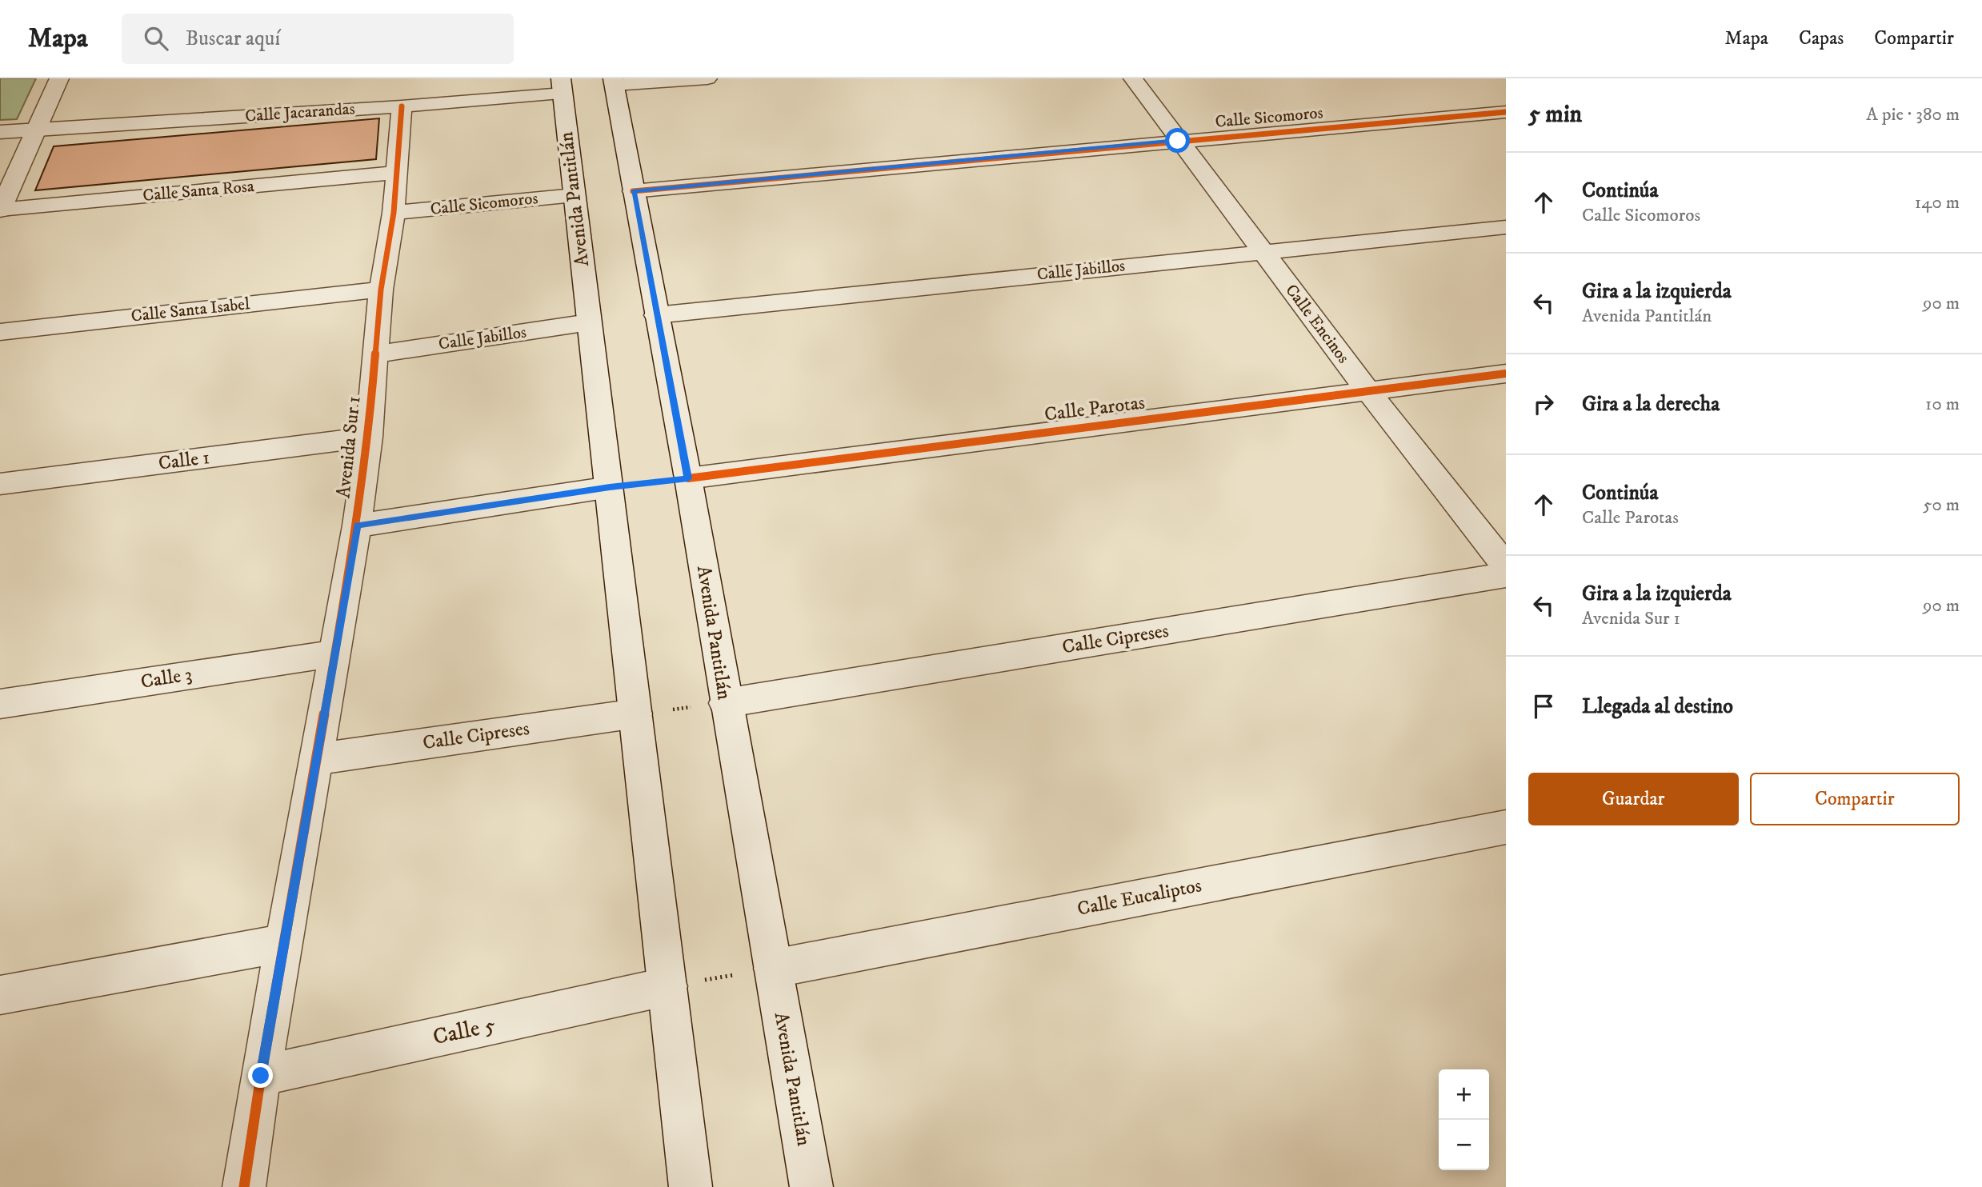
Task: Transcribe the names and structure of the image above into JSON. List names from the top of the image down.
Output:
{
  "streets": {
    "street": [
      "Calle Jacarandas",
      "Calle Sicomoros",
      "Calle Santa Rosa",
      "Avenida Pantitlán",
      "Calle Jabillos",
      "Calle Santa Isabel",
      "Calle Encinos",
      "Calle Parotas",
      "Avenida Sur 1",
      "Calle 1",
      "Calle Cipreses",
      "Calle 3",
      "Calle Eucaliptos",
      "Calle 5"
    ]
  },
  "crossings": [
    ["Calle Jacarandas", "Avenida Pantitlán"],
    ["Calle Jacarandas", "Avenida Sur 1"],
    ["Calle Sicomoros", "Avenida Pantitlán"],
    ["Calle Sicomoros", "Calle Encinos"],
    ["Calle Sicomoros", "Avenida Sur 1"],
    ["Calle Santa Rosa", "Avenida Sur 1"],
    ["Avenida Pantitlán", "Calle Jabillos"],
    ["Avenida Pantitlán", "Calle Parotas"],
    ["Avenida Pantitlán", "Calle Cipreses"],
    ["Avenida Pantitlán", "Calle Eucaliptos"],
    ["Avenida Pantitlán", "Calle 5"],
    ["Calle Jabillos", "Calle Encinos"],
    ["Calle Jabillos", "Avenida Sur 1"],
    ["Calle Santa Isabel", "Avenida Sur 1"],
    ["Calle Encinos", "Calle Parotas"],
    ["Avenida Sur 1", "Calle 1"],
    ["Avenida Sur 1", "Calle Cipreses"],
    ["Avenida Sur 1", "Calle 3"],
    ["Avenida Sur 1", "Calle 5"]
  ],
  "page": {
    "header": "Mapa",
    "search": "Buscar aquí",
    "nav": ["Mapa", "Capas", "Compartir"],
    "heading": ["5 min", "A pie · 380 m"],
    "list": [
      ["Continúa", "Calle Sicomoros", "140 m"],
      ["Gira a la izquierda", "Avenida Pantitlán", "90 m"],
      ["Gira a la derecha", "10 m"],
      ["Continúa", "Calle Parotas", "50 m"],
      ["Gira a la izquierda", "Avenida Sur 1", "90 m"],
      "Llegada al destino"
    ],
    "buttons": ["Guardar", "Compartir"],
    "map_buttons": ["+", "−"]
  }
}
